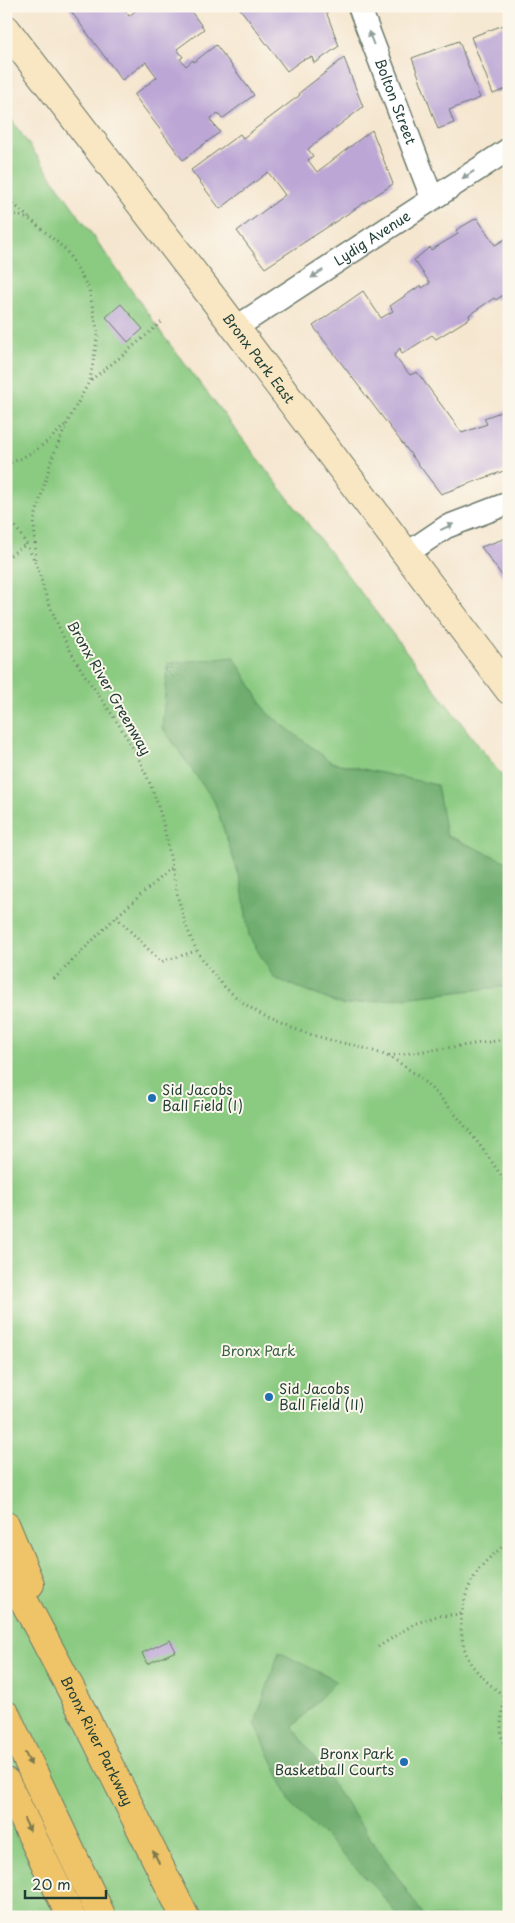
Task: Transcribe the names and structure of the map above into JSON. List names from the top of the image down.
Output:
{
  "streets": {
    "highway": ["Bronx River Parkway"],
    "main road": ["Bronx Park East"],
    "street": ["Bolton Street", "Lydig Avenue"],
    "path": ["Bronx River Greenway"]
  },
  "crossings": [
    ["Bolton Street", "Lydig Avenue"],
    ["Lydig Avenue", "Bronx Park East"]
  ],
  "one_way": ["Bolton Street", "Lydig Avenue"],
  "parks": ["Bronx Park"],
  "places": ["Sid Jacobs Ball Field (I)", "Sid Jacobs Ball Field (II)", "Bronx Park Basketball Courts"],
  "scale_bar": "20 m"
}
